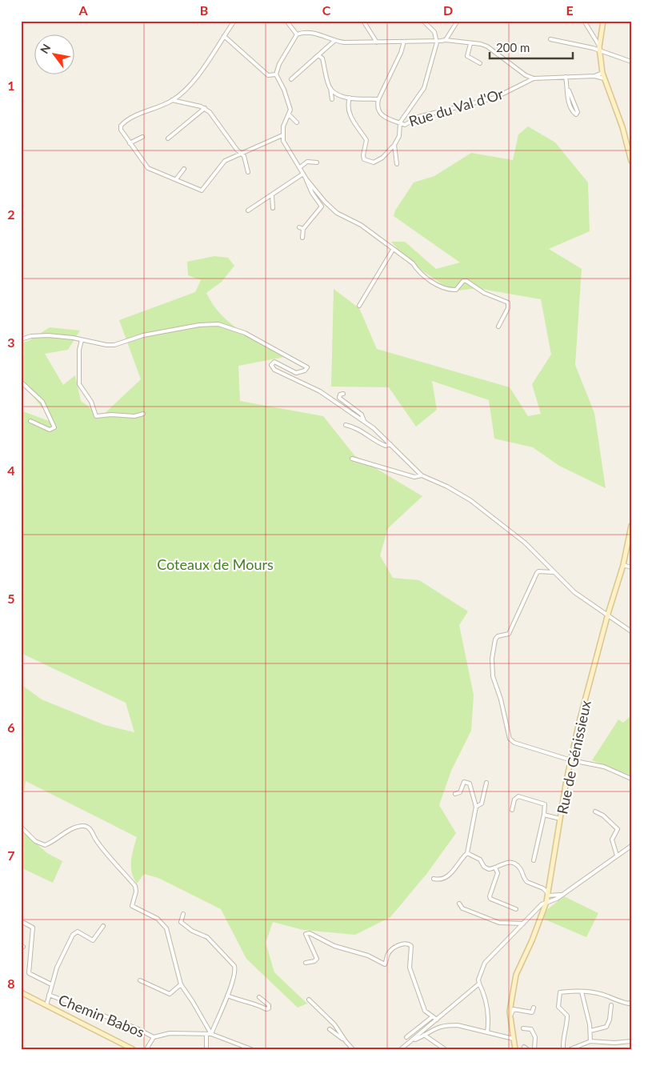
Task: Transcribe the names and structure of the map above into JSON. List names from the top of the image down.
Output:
{
  "streets": {
    "street": ["Rue du Val d'Or", "Rue de Génissieux", "Chemin Babos"]
  },
  "parks": ["Coteaux de Mours"],
  "scale_bar": "200 m",
  "north": "top left",
  "grid": {
    "columns": [
      "A",
      "B",
      "C",
      "D",
      "E"
    ],
    "rows": [
      "1",
      "2",
      "3",
      "4",
      "5",
      "6",
      "7",
      "8"
    ]
  }
}
